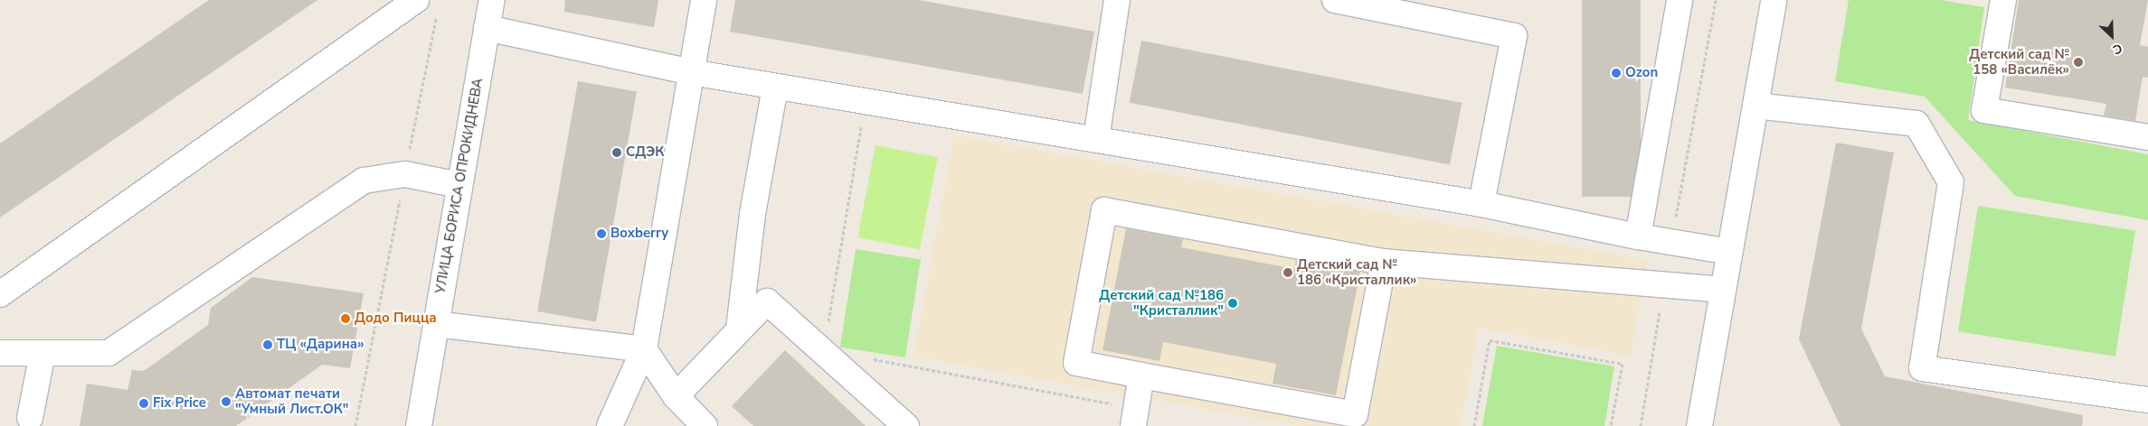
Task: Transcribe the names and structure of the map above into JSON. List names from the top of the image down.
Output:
{
  "streets": {
    "street": ["УЛИЦА БОРИСА ОПРОКИДНЕВА"]
  },
  "places": [
    "Детский сад № 158 «Василёк»",
    "Ozon",
    "СДЭК",
    "Boxberry",
    "Детский сад № 186 «Кристаллик»",
    "Детский сад №186 \"Кристаллик\"",
    "Додо Пицца",
    "ТЦ «Дарина»",
    "Автомат печати \"Умный Лист.ОК\"",
    "Fix Price"
  ],
  "north": "bottom right"
}
